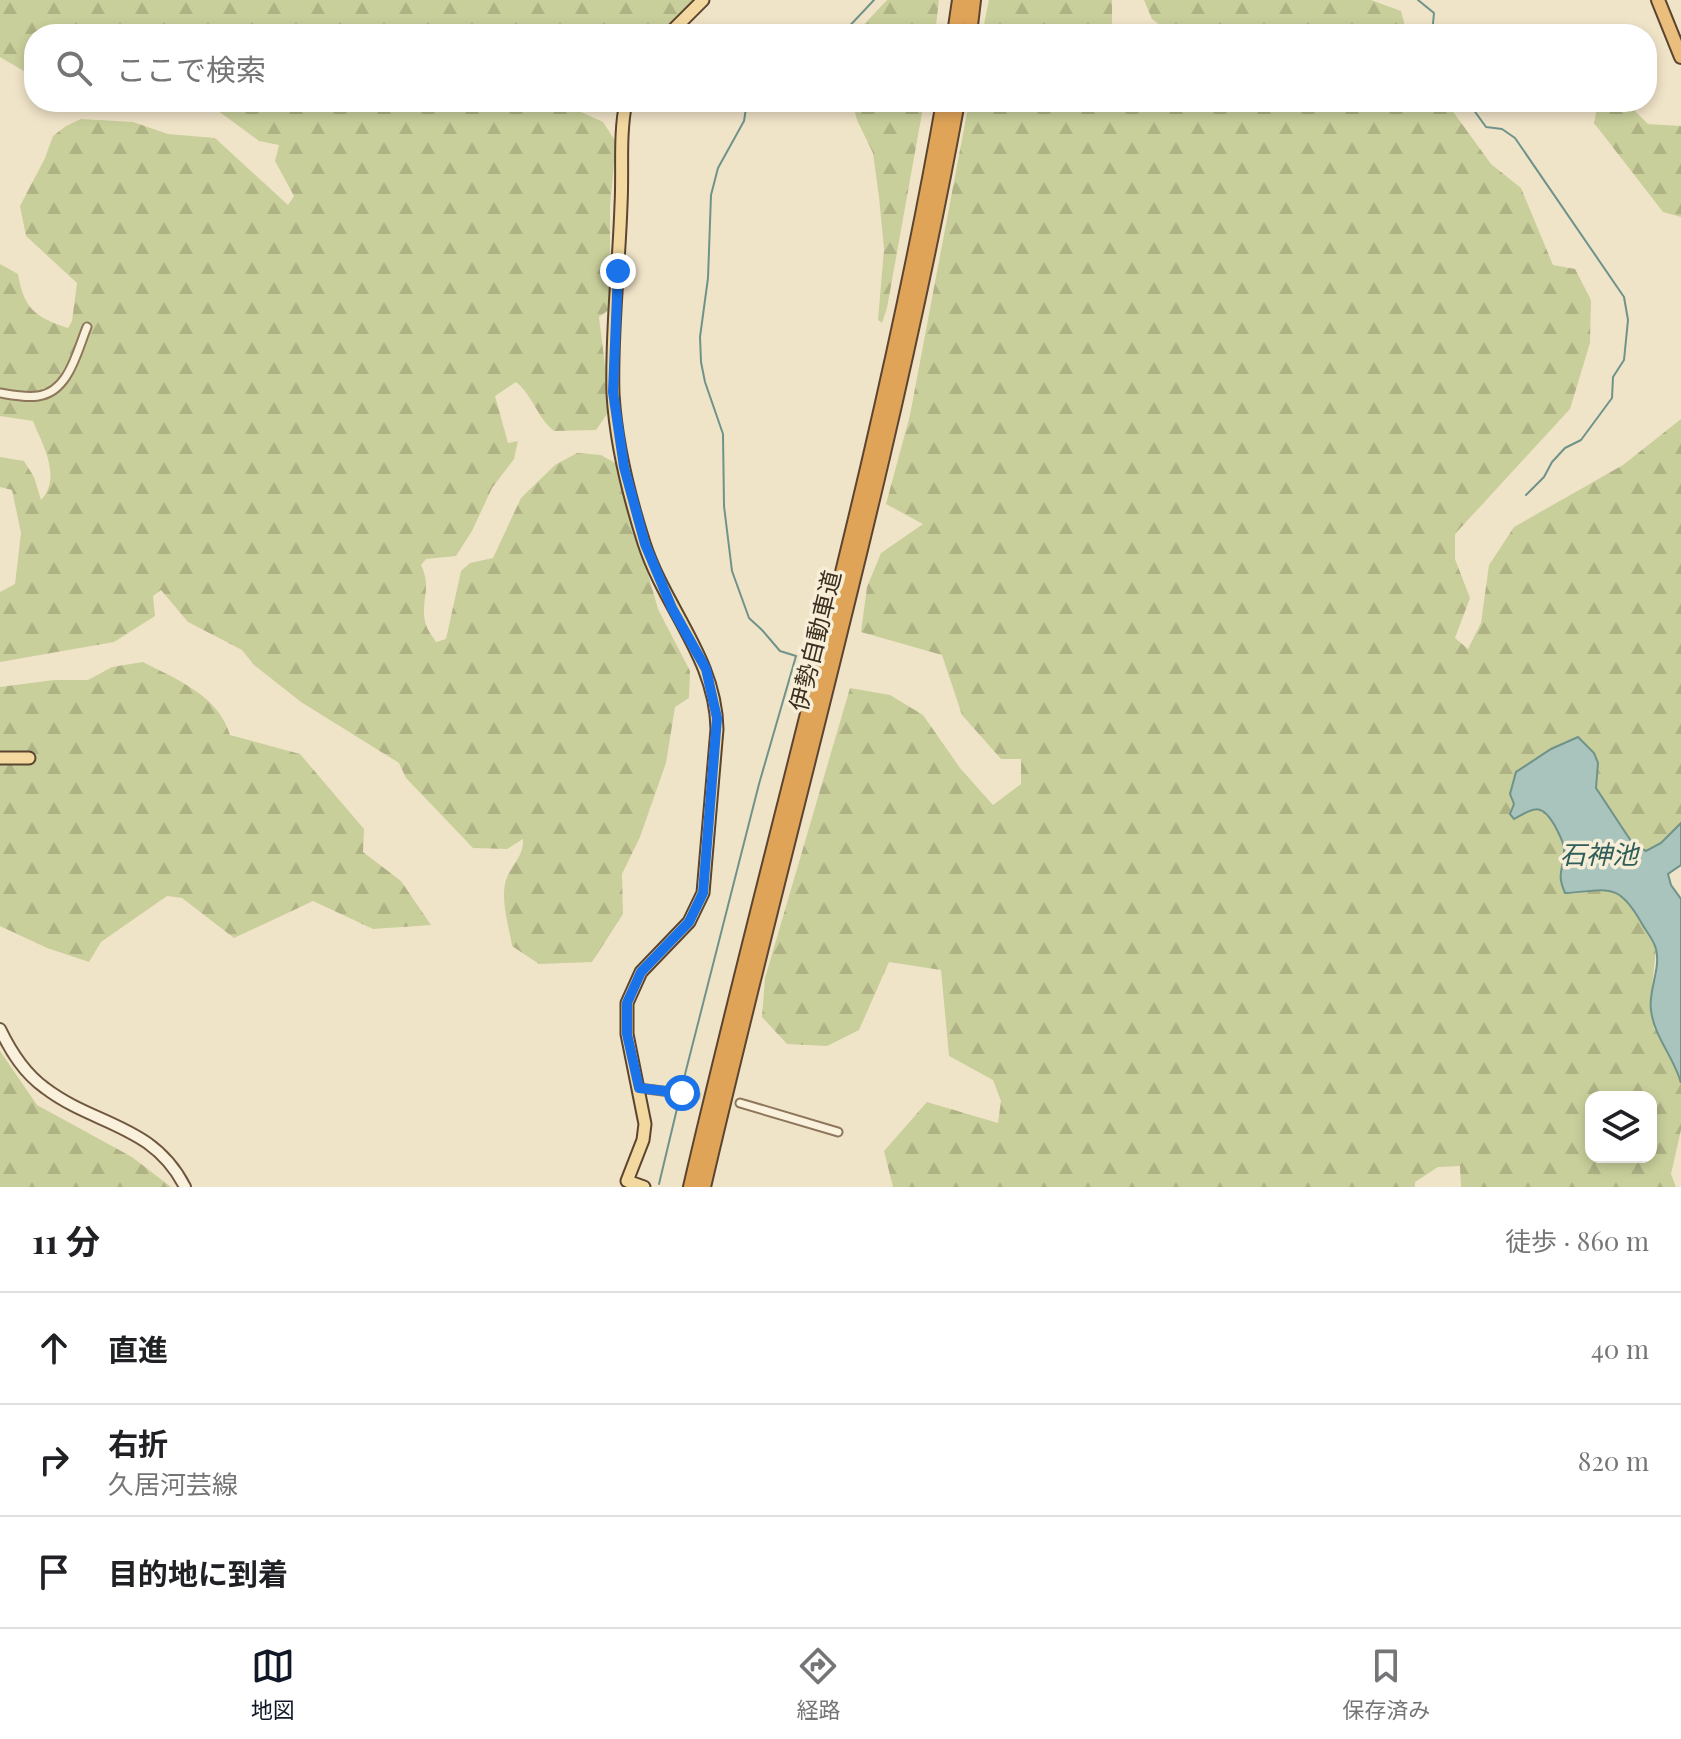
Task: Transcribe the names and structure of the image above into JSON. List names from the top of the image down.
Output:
{
  "streets": {
    "highway": ["伊勢自動車道"]
  },
  "water": ["石神池"],
  "page": {
    "search": "ここで検索",
    "heading": ["11 分", "徒歩 · 860 m"],
    "list": [
      ["直進", "40 m"],
      ["右折", "久居河芸線", "820 m"],
      "目的地に到着"
    ],
    "nav": ["地図", "経路", "保存済み"]
  }
}
